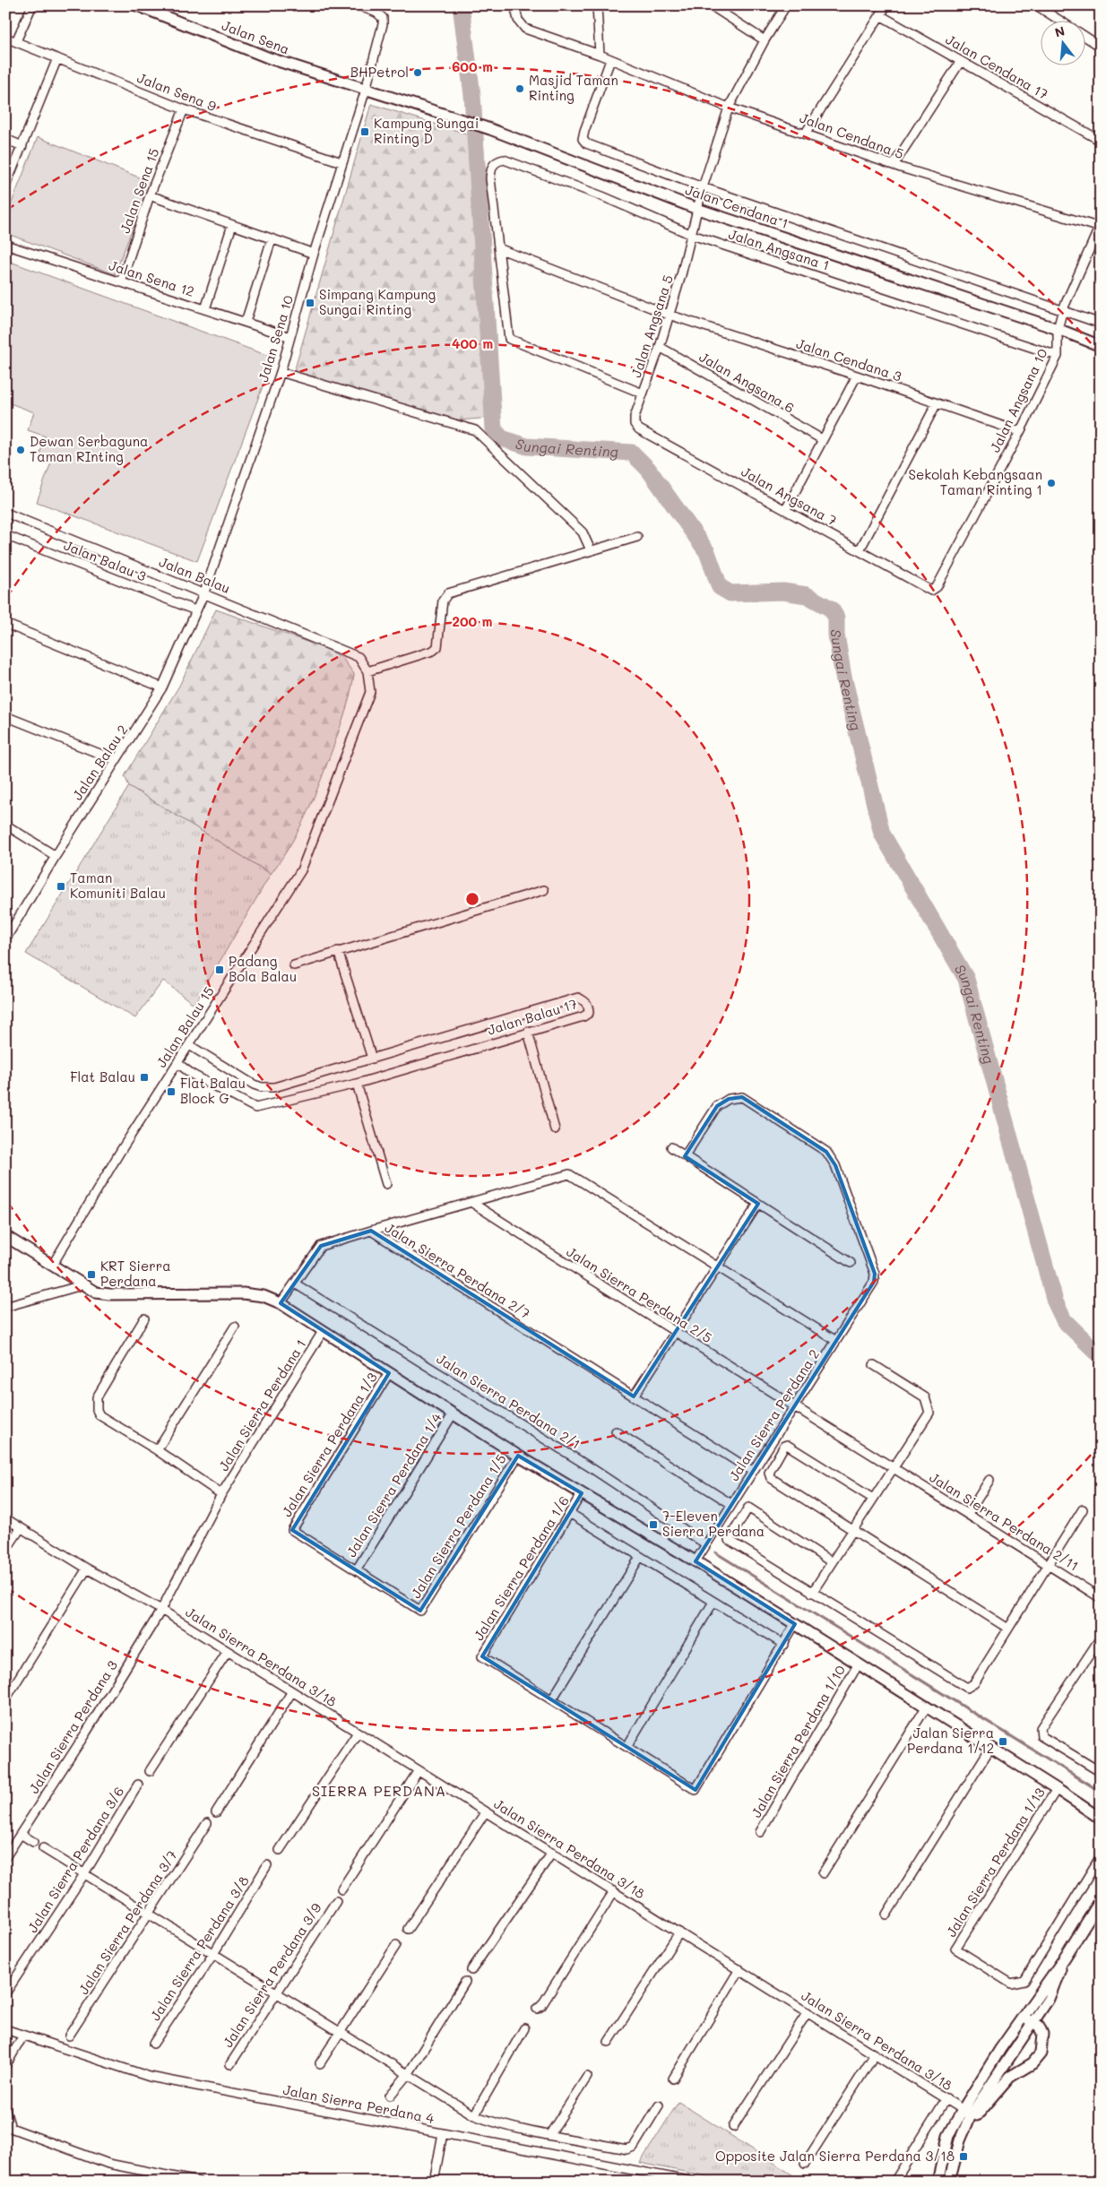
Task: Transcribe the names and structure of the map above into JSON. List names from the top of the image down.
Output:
{
  "streets": {
    "street": [
      "Jalan Sena",
      "Jalan Cendana 17",
      "Jalan Sena 9",
      "Jalan Cendana 5",
      "Jalan Sena 15",
      "Jalan Cendana 1",
      "Jalan Angsana 1",
      "Jalan Sena 12",
      "Jalan Angsana 5",
      "Jalan Sena 10",
      "Jalan Cendana 3",
      "Jalan Angsana 6",
      "Jalan Angsana 10",
      "Jalan Angsana 7",
      "Jalan Balau 3",
      "Jalan Balau",
      "Jalan Balau 2",
      "Jalan Balau 17",
      "Jalan Balau 15",
      "Jalan Sierra Perdana 2/7",
      "Jalan Sierra Perdana 2/5",
      "Jalan Sierra Perdana 2/1",
      "Jalan Sierra Perdana 1",
      "Jalan Sierra Perdana 2",
      "Jalan Sierra Perdana 1/3",
      "Jalan Sierra Perdana 1/4",
      "Jalan Sierra Perdana 2/11",
      "Jalan Sierra Perdana 1/5",
      "Jalan Sierra Perdana 1/6",
      "Jalan Sierra Perdana 3/18",
      "Jalan Sierra Perdana 3",
      "Jalan Sierra Perdana 1/10",
      "Jalan Sierra Perdana 3/6",
      "Jalan Sierra Perdana 1/13",
      "Jalan Sierra Perdana 3/7",
      "Jalan Sierra Perdana 3/8",
      "Jalan Sierra Perdana 3/9",
      "Jalan Sierra Perdana 4"
    ]
  },
  "crossings": [
    ["Jalan Sena", "Jalan Cendana 1"],
    ["Jalan Sena", "Jalan Sena 10"],
    ["Jalan Sena 9", "Jalan Sena 15"],
    ["Jalan Sena 9", "Jalan Sena 10"],
    ["Jalan Cendana 5", "Jalan Cendana 1"],
    ["Jalan Cendana 5", "Jalan Angsana 5"],
    ["Jalan Cendana 5", "Jalan Angsana 10"],
    ["Jalan Sena 15", "Jalan Sena 12"],
    ["Jalan Cendana 1", "Jalan Angsana 5"],
    ["Jalan Cendana 1", "Jalan Sena 10"],
    ["Jalan Cendana 1", "Jalan Angsana 10"],
    ["Jalan Angsana 1", "Jalan Angsana 5"],
    ["Jalan Angsana 1", "Jalan Cendana 3"],
    ["Jalan Angsana 1", "Jalan Angsana 10"],
    ["Jalan Sena 12", "Jalan Sena 10"],
    ["Jalan Angsana 5", "Jalan Cendana 3"],
    ["Jalan Angsana 5", "Jalan Angsana 6"],
    ["Jalan Angsana 5", "Jalan Angsana 7"],
    ["Jalan Sena 10", "Jalan Balau"],
    ["Jalan Sena 10", "Jalan Balau 2"],
    ["Jalan Cendana 3", "Jalan Angsana 10"],
    ["Jalan Angsana 10", "Jalan Angsana 7"],
    ["Jalan Balau 3", "Jalan Balau 2"],
    ["Jalan Balau", "Jalan Balau 2"],
    ["Jalan Balau", "Jalan Balau 15"],
    ["Jalan Balau 17", "Jalan Balau 15"],
    ["Jalan Sierra Perdana 2/7", "Jalan Sierra Perdana 2/1"],
    ["Jalan Sierra Perdana 2/7", "Jalan Sierra Perdana 2"],
    ["Jalan Sierra Perdana 2/5", "Jalan Sierra Perdana 2"],
    ["Jalan Sierra Perdana 2/5", "Jalan Sierra Perdana 2/11"],
    ["Jalan Sierra Perdana 2/1", "Jalan Sierra Perdana 2"],
    ["Jalan Sierra Perdana 1", "Jalan Sierra Perdana 3/18"],
    ["Jalan Sierra Perdana 1", "Jalan Sierra Perdana 3"],
    ["Jalan Sierra Perdana 1/3", "Jalan Sierra Perdana 1/4"],
    ["Jalan Sierra Perdana 1/3", "Jalan Sierra Perdana 1/5"],
    ["Jalan Sierra Perdana 1/4", "Jalan Sierra Perdana 1/5"],
    ["Jalan Sierra Perdana 3/18", "Jalan Sierra Perdana 3"]
  ],
  "districts": ["SIERRA PERDANA"],
  "water": ["Sungai Renting"],
  "places": {
    "other": [
      "BHPetrol",
      "Masjid Taman Rinting",
      "Dewan Serbaguna Taman RInting",
      "Sekolah Kebangsaan Taman Rinting 1"
    ],
    "transit": [
      "Kampung Sungai Rinting D",
      "Simpang Kampung Sungai Rinting",
      "Taman Komuniti Balau",
      "Padang Bola Balau",
      "Flat Balau",
      "Flat Balau Block G",
      "KRT Sierra Perdana",
      "7-Eleven Sierra Perdana",
      "Jalan Sierra Perdana 1/12",
      "Opposite Jalan Sierra Perdana 3/18"
    ]
  },
  "north": "top",
  "rings": ["600 m", "400 m", "200 m"]
}
